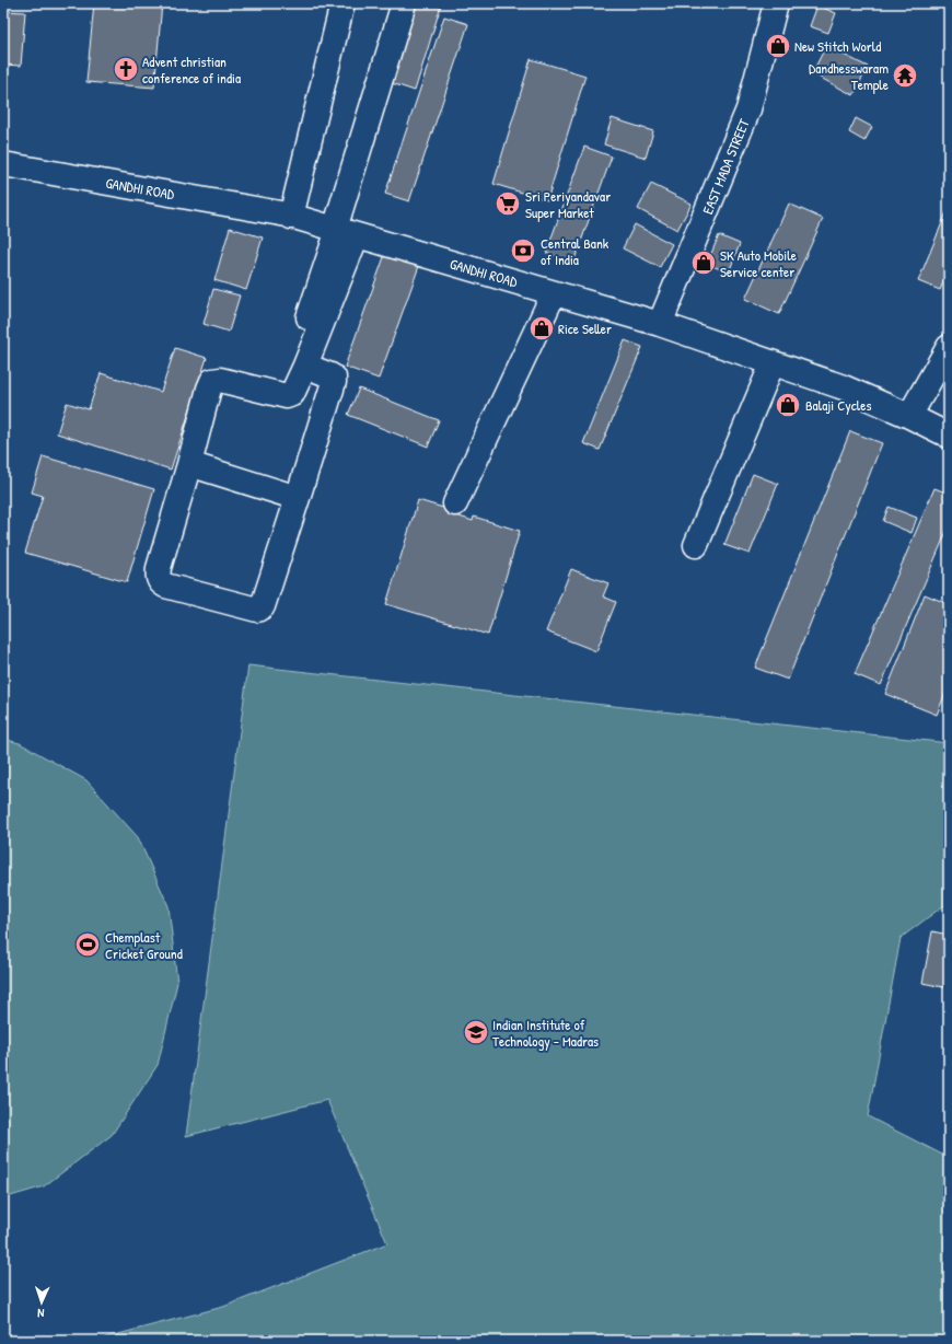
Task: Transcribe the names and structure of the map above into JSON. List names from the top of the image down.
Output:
{
  "streets": {
    "street": ["EAST MADA STREET", "GANDHI ROAD"]
  },
  "crossings": [
    ["EAST MADA STREET", "GANDHI ROAD"]
  ],
  "places": {
    "shop": [
      "New Stitch World",
      "SK Auto Mobile Service center",
      "Rice Seller",
      "Balaji Cycles"
    ],
    "church": ["Advent christian conference of india"],
    "temple": ["Dandhesswaram Temple"],
    "supermarket": ["Sri Periyandavar Super Market"],
    "bank": ["Central Bank of India"],
    "sports": ["Chemplast Cricket Ground"],
    "school or university": ["Indian Institute of Technology - Madras"]
  },
  "north": "bottom"
}
